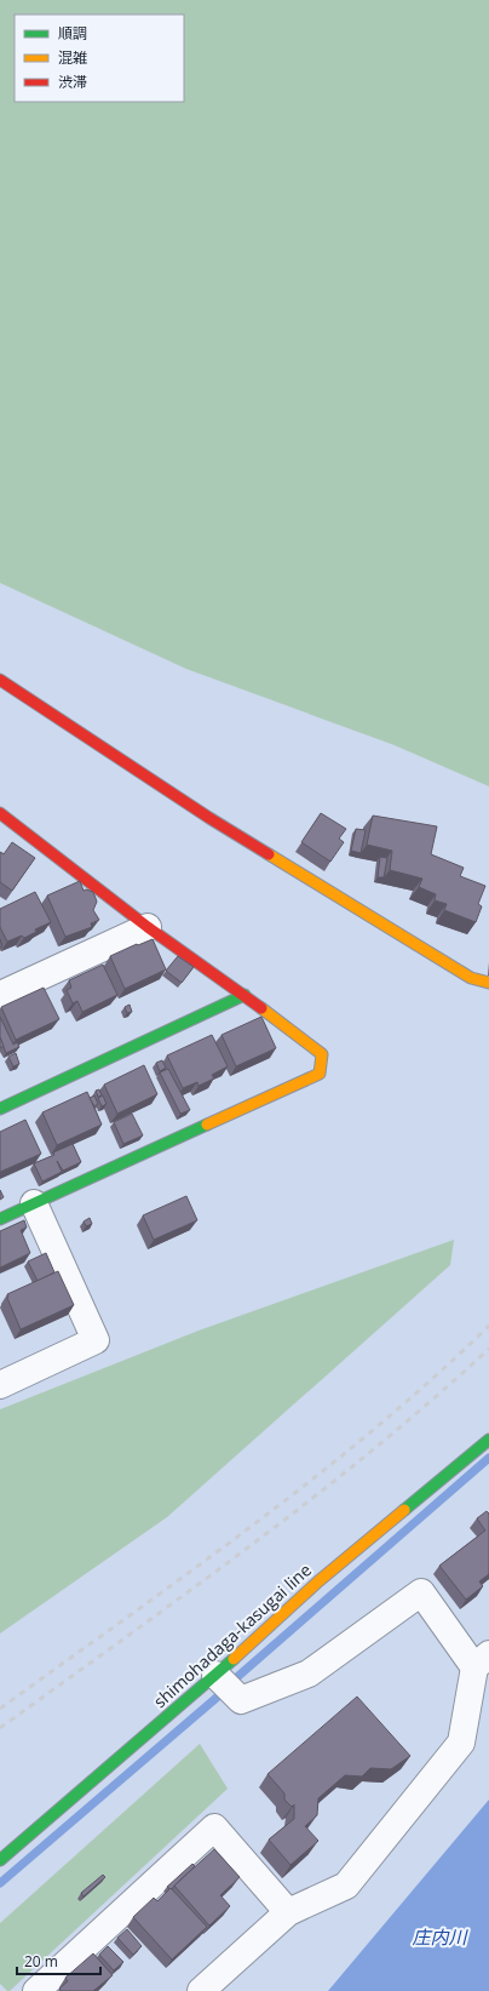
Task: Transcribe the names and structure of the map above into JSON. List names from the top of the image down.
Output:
{
  "streets": {
    "street": ["shimohadaga-kasugai line"]
  },
  "water": ["庄内川"],
  "legend": ["順調", "混雑", "渋滞"],
  "scale_bar": "20 m"
}
